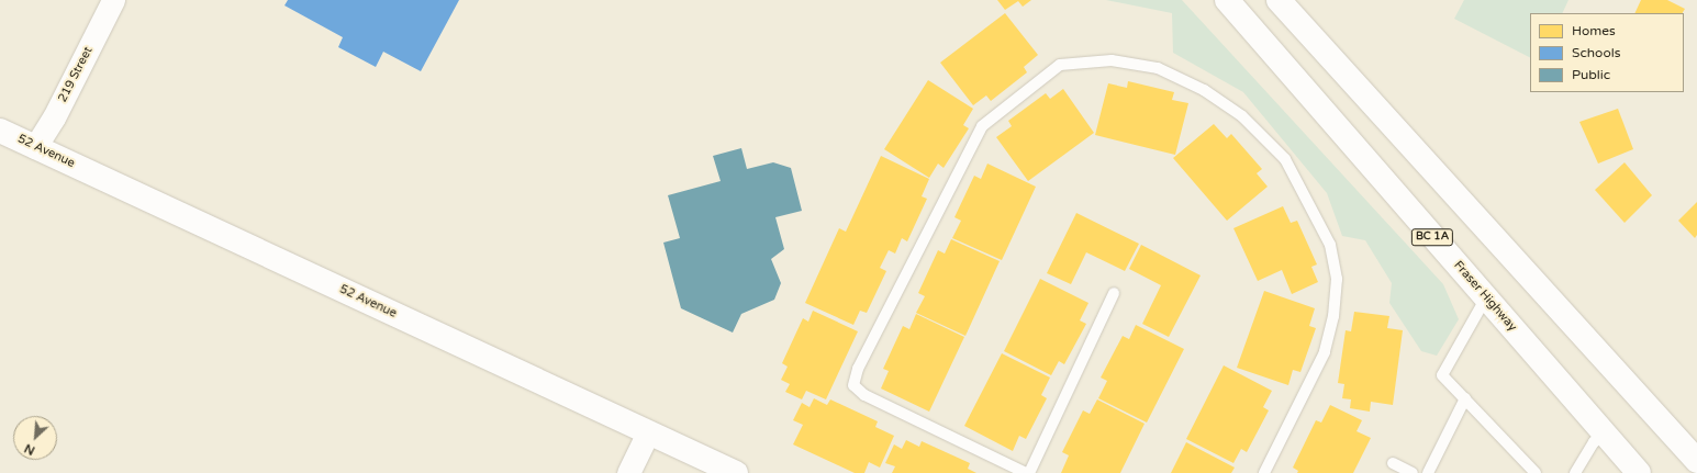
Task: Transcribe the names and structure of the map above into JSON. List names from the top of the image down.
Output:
{
  "streets": {
    "main road": ["52 Avenue", "BC 1A", "Fraser Highway"],
    "street": ["219 Street"]
  },
  "crossings": [
    ["219 Street", "52 Avenue"]
  ],
  "legend": ["Homes", "Schools", "Public"],
  "north": "bottom left"
}
